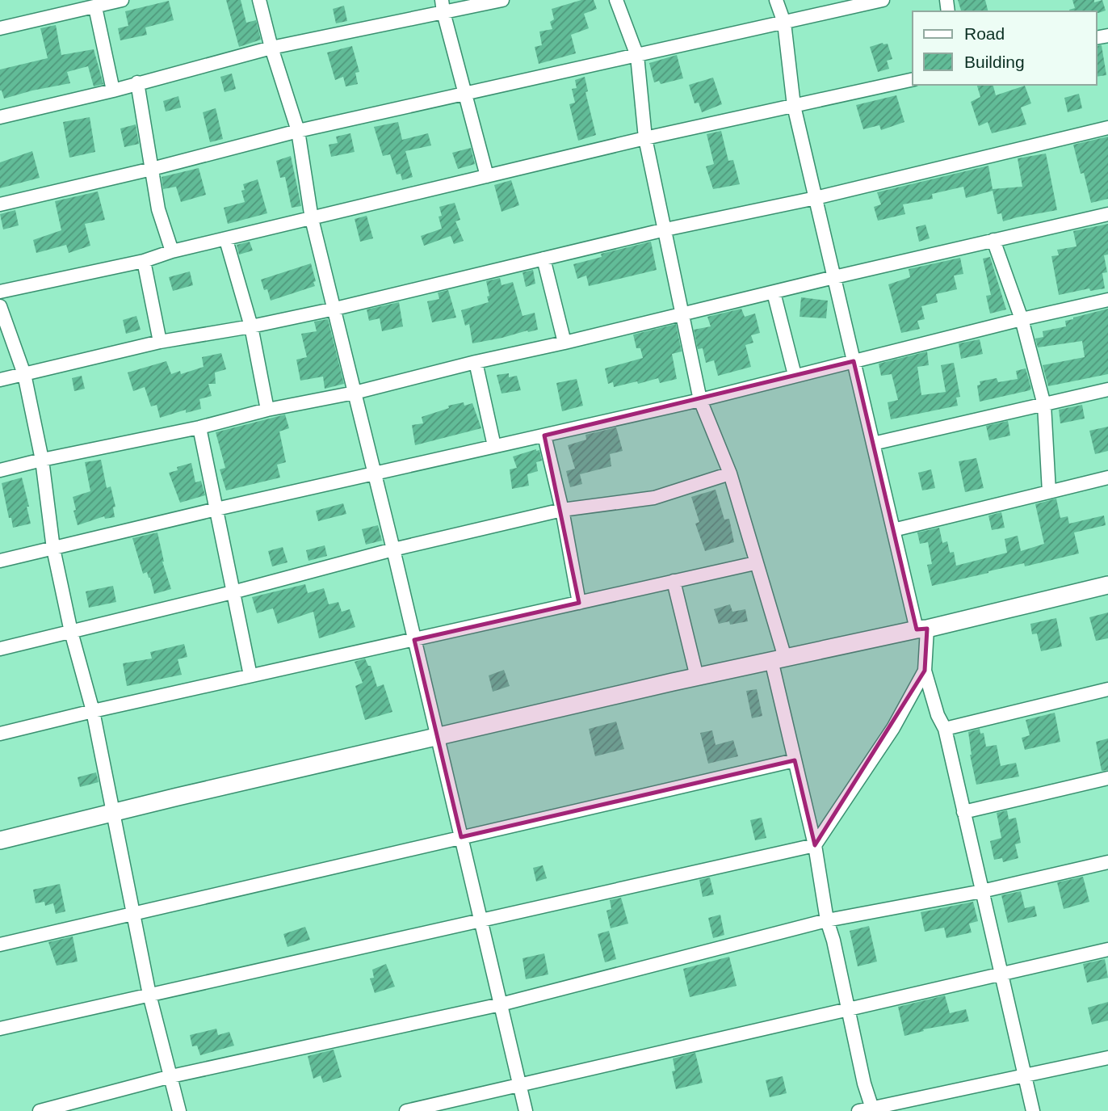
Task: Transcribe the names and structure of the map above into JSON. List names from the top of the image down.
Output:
{
  "legend": ["Road", "Building"]
}
